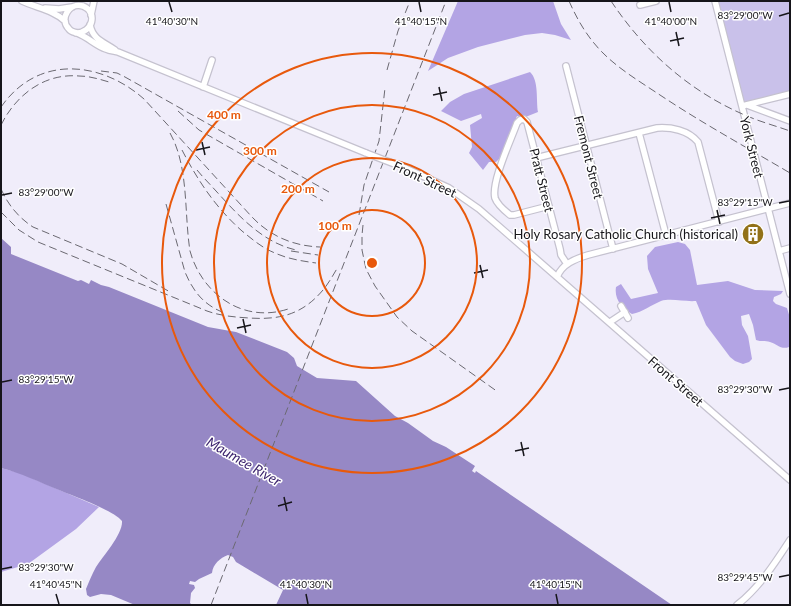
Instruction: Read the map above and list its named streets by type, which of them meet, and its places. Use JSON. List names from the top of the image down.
{
  "streets": {
    "street": [
      "York Street",
      "Fremont Street",
      "Front Street",
      "Pratt Street"
    ]
  },
  "water": ["Maumee River"],
  "places": {
    "building": ["Holy Rosary Catholic Church (historical)"]
  },
  "coordinates": [
    "83°29'00\"W",
    "41°40'30\"N",
    "41°40'15\"N",
    "41°40'00\"N",
    "83°29'15\"W",
    "83°29'30\"W",
    "83°29'45\"W",
    "41°40'45\"N"
  ],
  "rings": [
    "400 m",
    "300 m",
    "200 m",
    "100 m"
  ]
}
